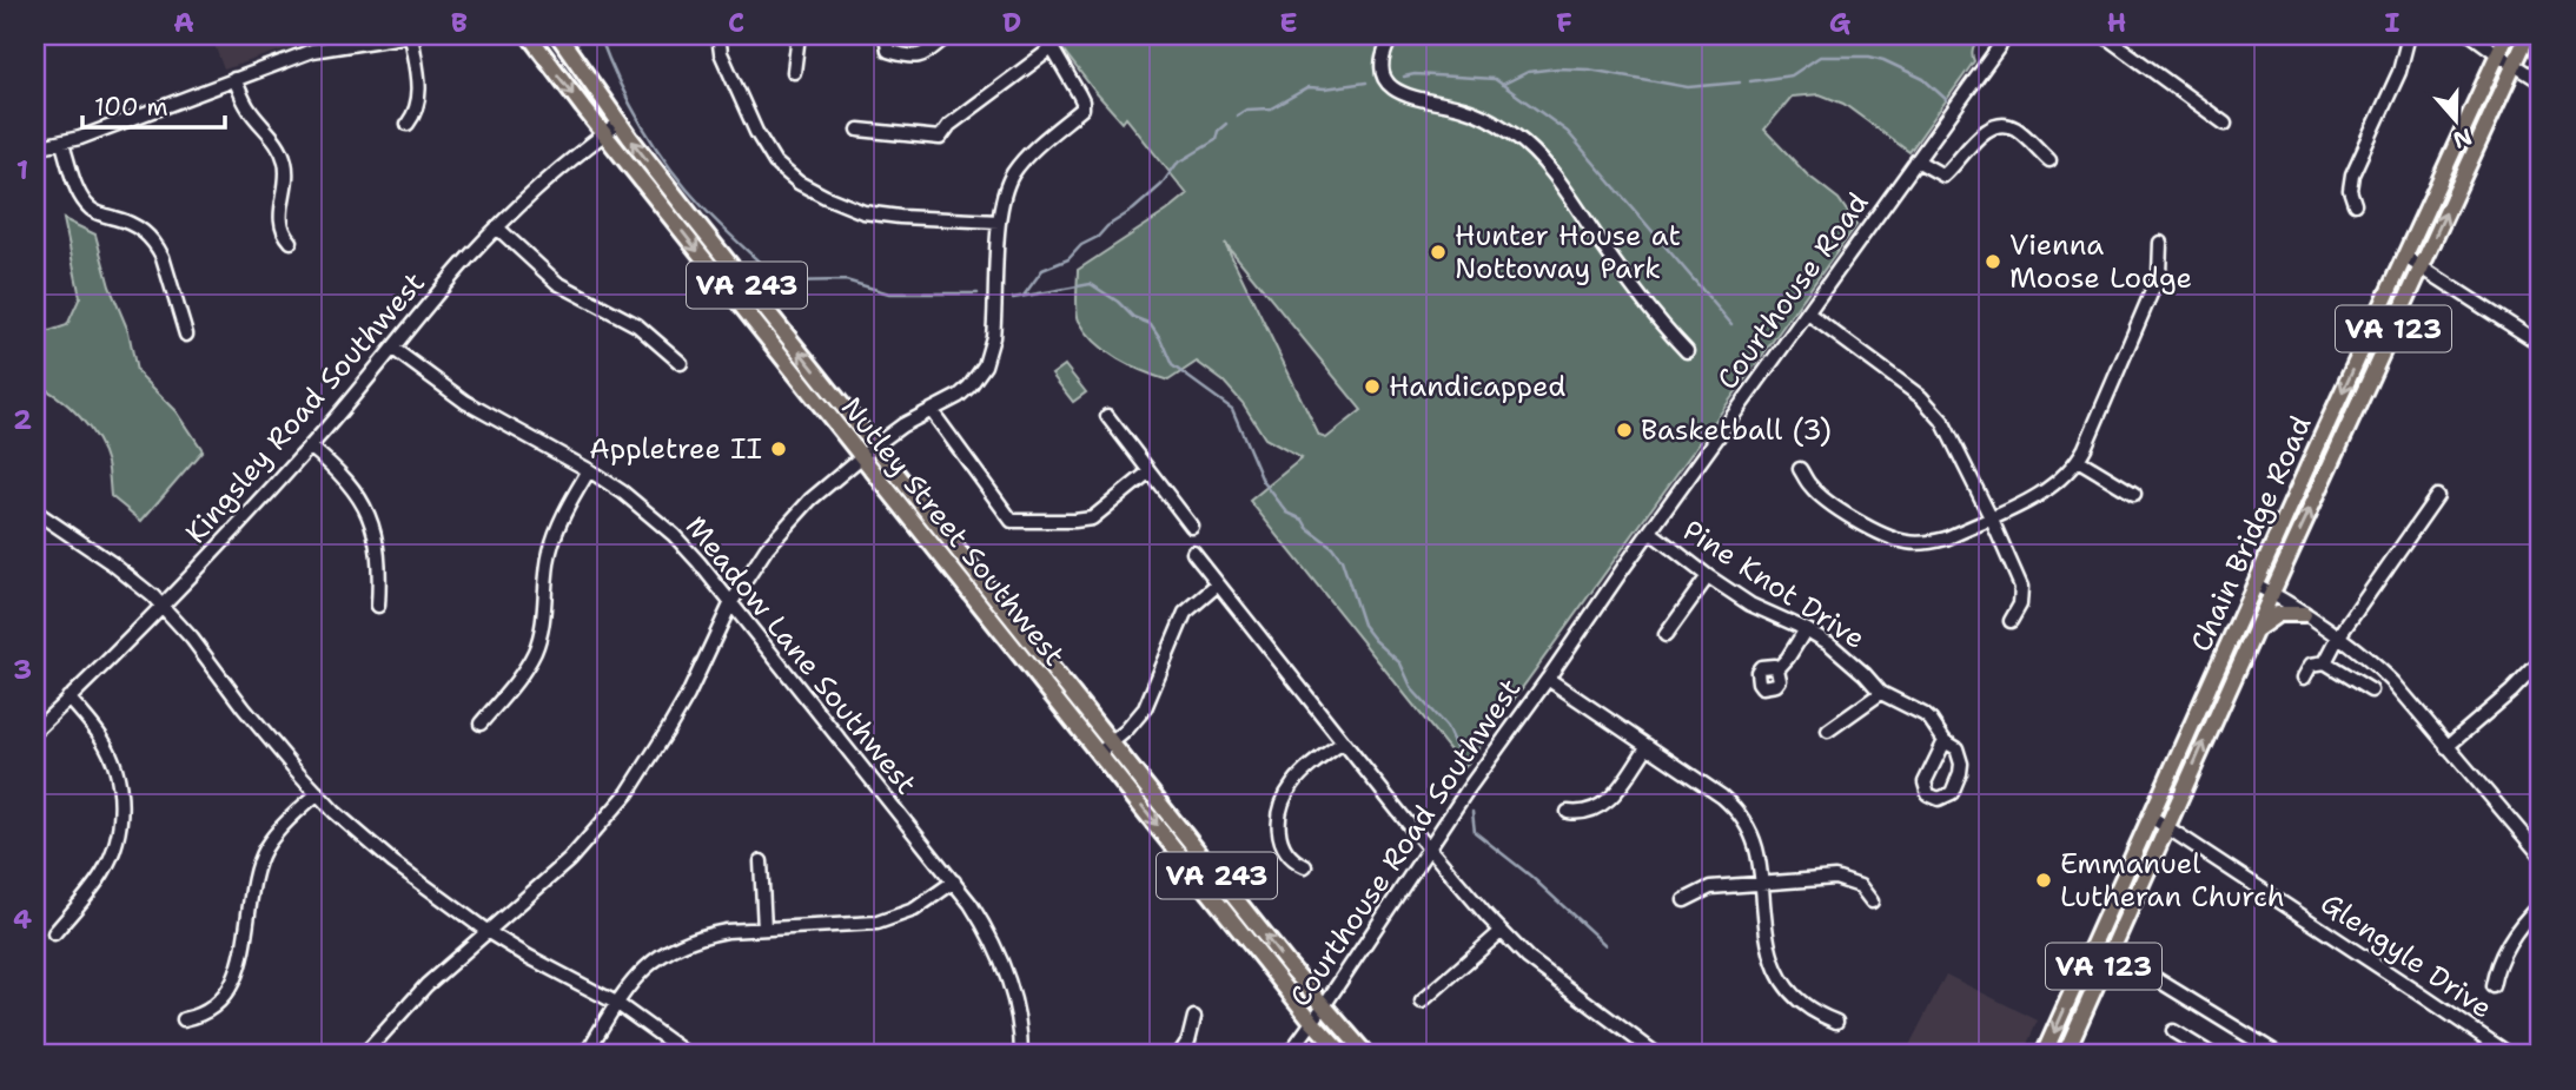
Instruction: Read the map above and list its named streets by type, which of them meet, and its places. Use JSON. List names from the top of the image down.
{
  "streets": {
    "main road": [
      "VA 243",
      "VA 123",
      "Nutley Street Southwest",
      "Chain Bridge Road"
    ],
    "street": [
      "Courthouse Road",
      "Kingsley Road Southwest",
      "Pine Knot Drive",
      "Meadow Lane Southwest",
      "Courthouse Road Southwest",
      "Glengyle Drive"
    ]
  },
  "crossings": [
    ["Courthouse Road", "Pine Knot Drive"],
    ["Courthouse Road", "Courthouse Road Southwest"],
    ["Kingsley Road Southwest", "Nutley Street Southwest"],
    ["Kingsley Road Southwest", "Meadow Lane Southwest"],
    ["Nutley Street Southwest", "Courthouse Road Southwest"],
    ["Chain Bridge Road", "Glengyle Drive"]
  ],
  "places": [
    "Hunter House at Nottoway Park",
    "Vienna Moose Lodge",
    "Handicapped",
    "Basketball (3)",
    "Appletree II",
    "Emmanuel Lutheran Church"
  ],
  "scale_bar": "100 m",
  "north": "bottom",
  "grid": {
    "columns": [
      "A",
      "B",
      "C",
      "D",
      "E",
      "F",
      "G",
      "H",
      "I"
    ],
    "rows": [
      "1",
      "2",
      "3",
      "4"
    ]
  }
}
